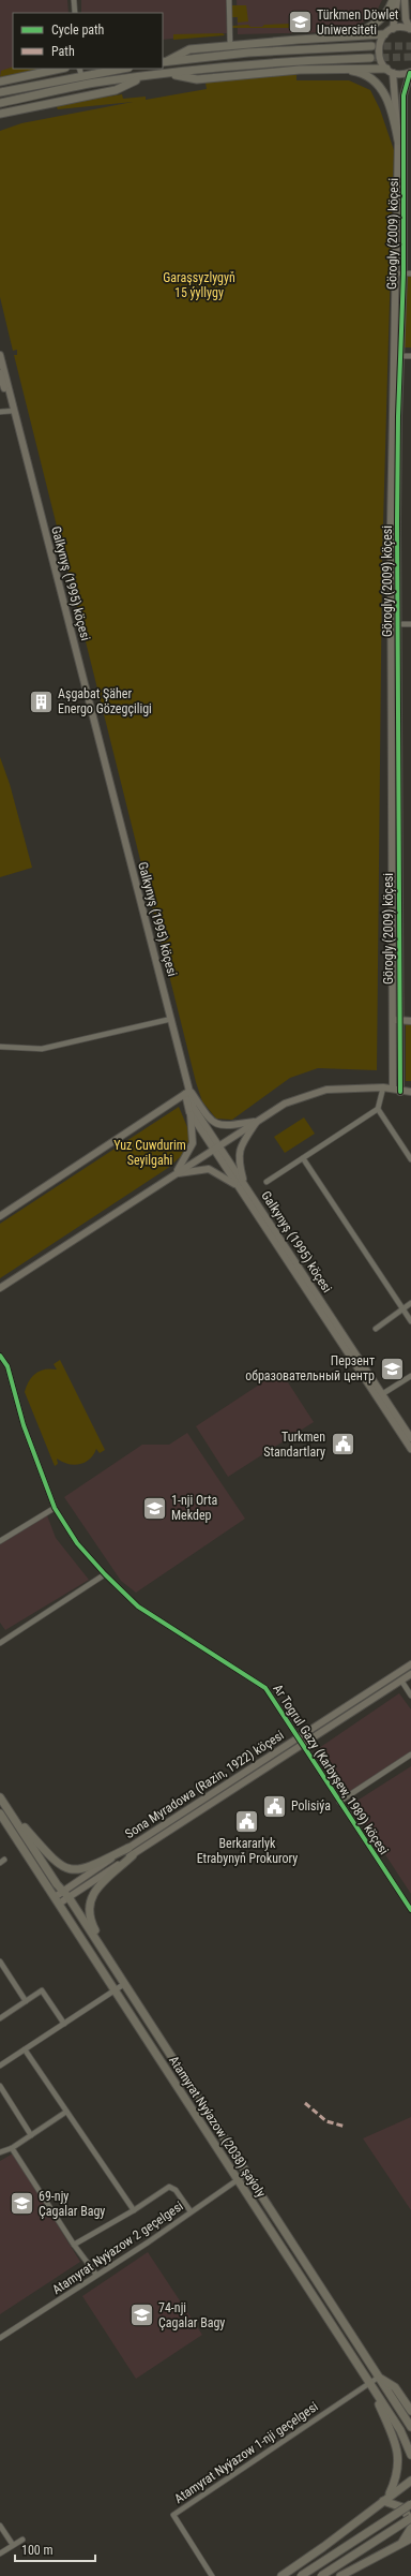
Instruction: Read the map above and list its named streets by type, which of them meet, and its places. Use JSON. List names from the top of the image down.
{
  "streets": {
    "main road": [
      "Görogly (2009) köçesi",
      "Galkynyş (1995) köçesi",
      "Sona Myradowa (Razin, 1922) köçesi",
      "Atamyrat Nyýazow (2038) şaýoly"
    ],
    "street": ["Ar Togrul Gazy (Karbyşew, 1989) köçesi", "Atamyrat Nyýazow 2 geçelgesi", "Atamyrat Nyýazow 1-nji geçelgesi"]
  },
  "crossings": [
    ["Ar Togrul Gazy (Karbyşew, 1989) köçesi", "Sona Myradowa (Razin, 1922) köçesi"],
    ["Sona Myradowa (Razin, 1922) köçesi", "Atamyrat Nyýazow (2038) şaýoly"],
    ["Atamyrat Nyýazow (2038) şaýoly", "Atamyrat Nyýazow 2 geçelgesi"],
    ["Atamyrat Nyýazow (2038) şaýoly", "Atamyrat Nyýazow 1-nji geçelgesi"]
  ],
  "parks": ["Garaşsyzlygyň 15 ýyllygy", "Yuz Cuwdurim Seyilgahi"],
  "places": {
    "school or university": [
      "Türkmen Döwlet Uniwersiteti",
      "Перзент образовательный центр",
      "1-nji Orta Mekdep",
      "69-njy Çagalar Bagy",
      "74-nji Çagalar Bagy"
    ],
    "building": ["Aşgabat Şäher Energo Gözegçiligi"],
    "public building": ["Turkmen Standartlary", "Polisiýa", "Berkararlyk Etrabynyň Prokurory"]
  },
  "legend": ["Cycle path", "Path"],
  "scale_bar": "100 m"
}
